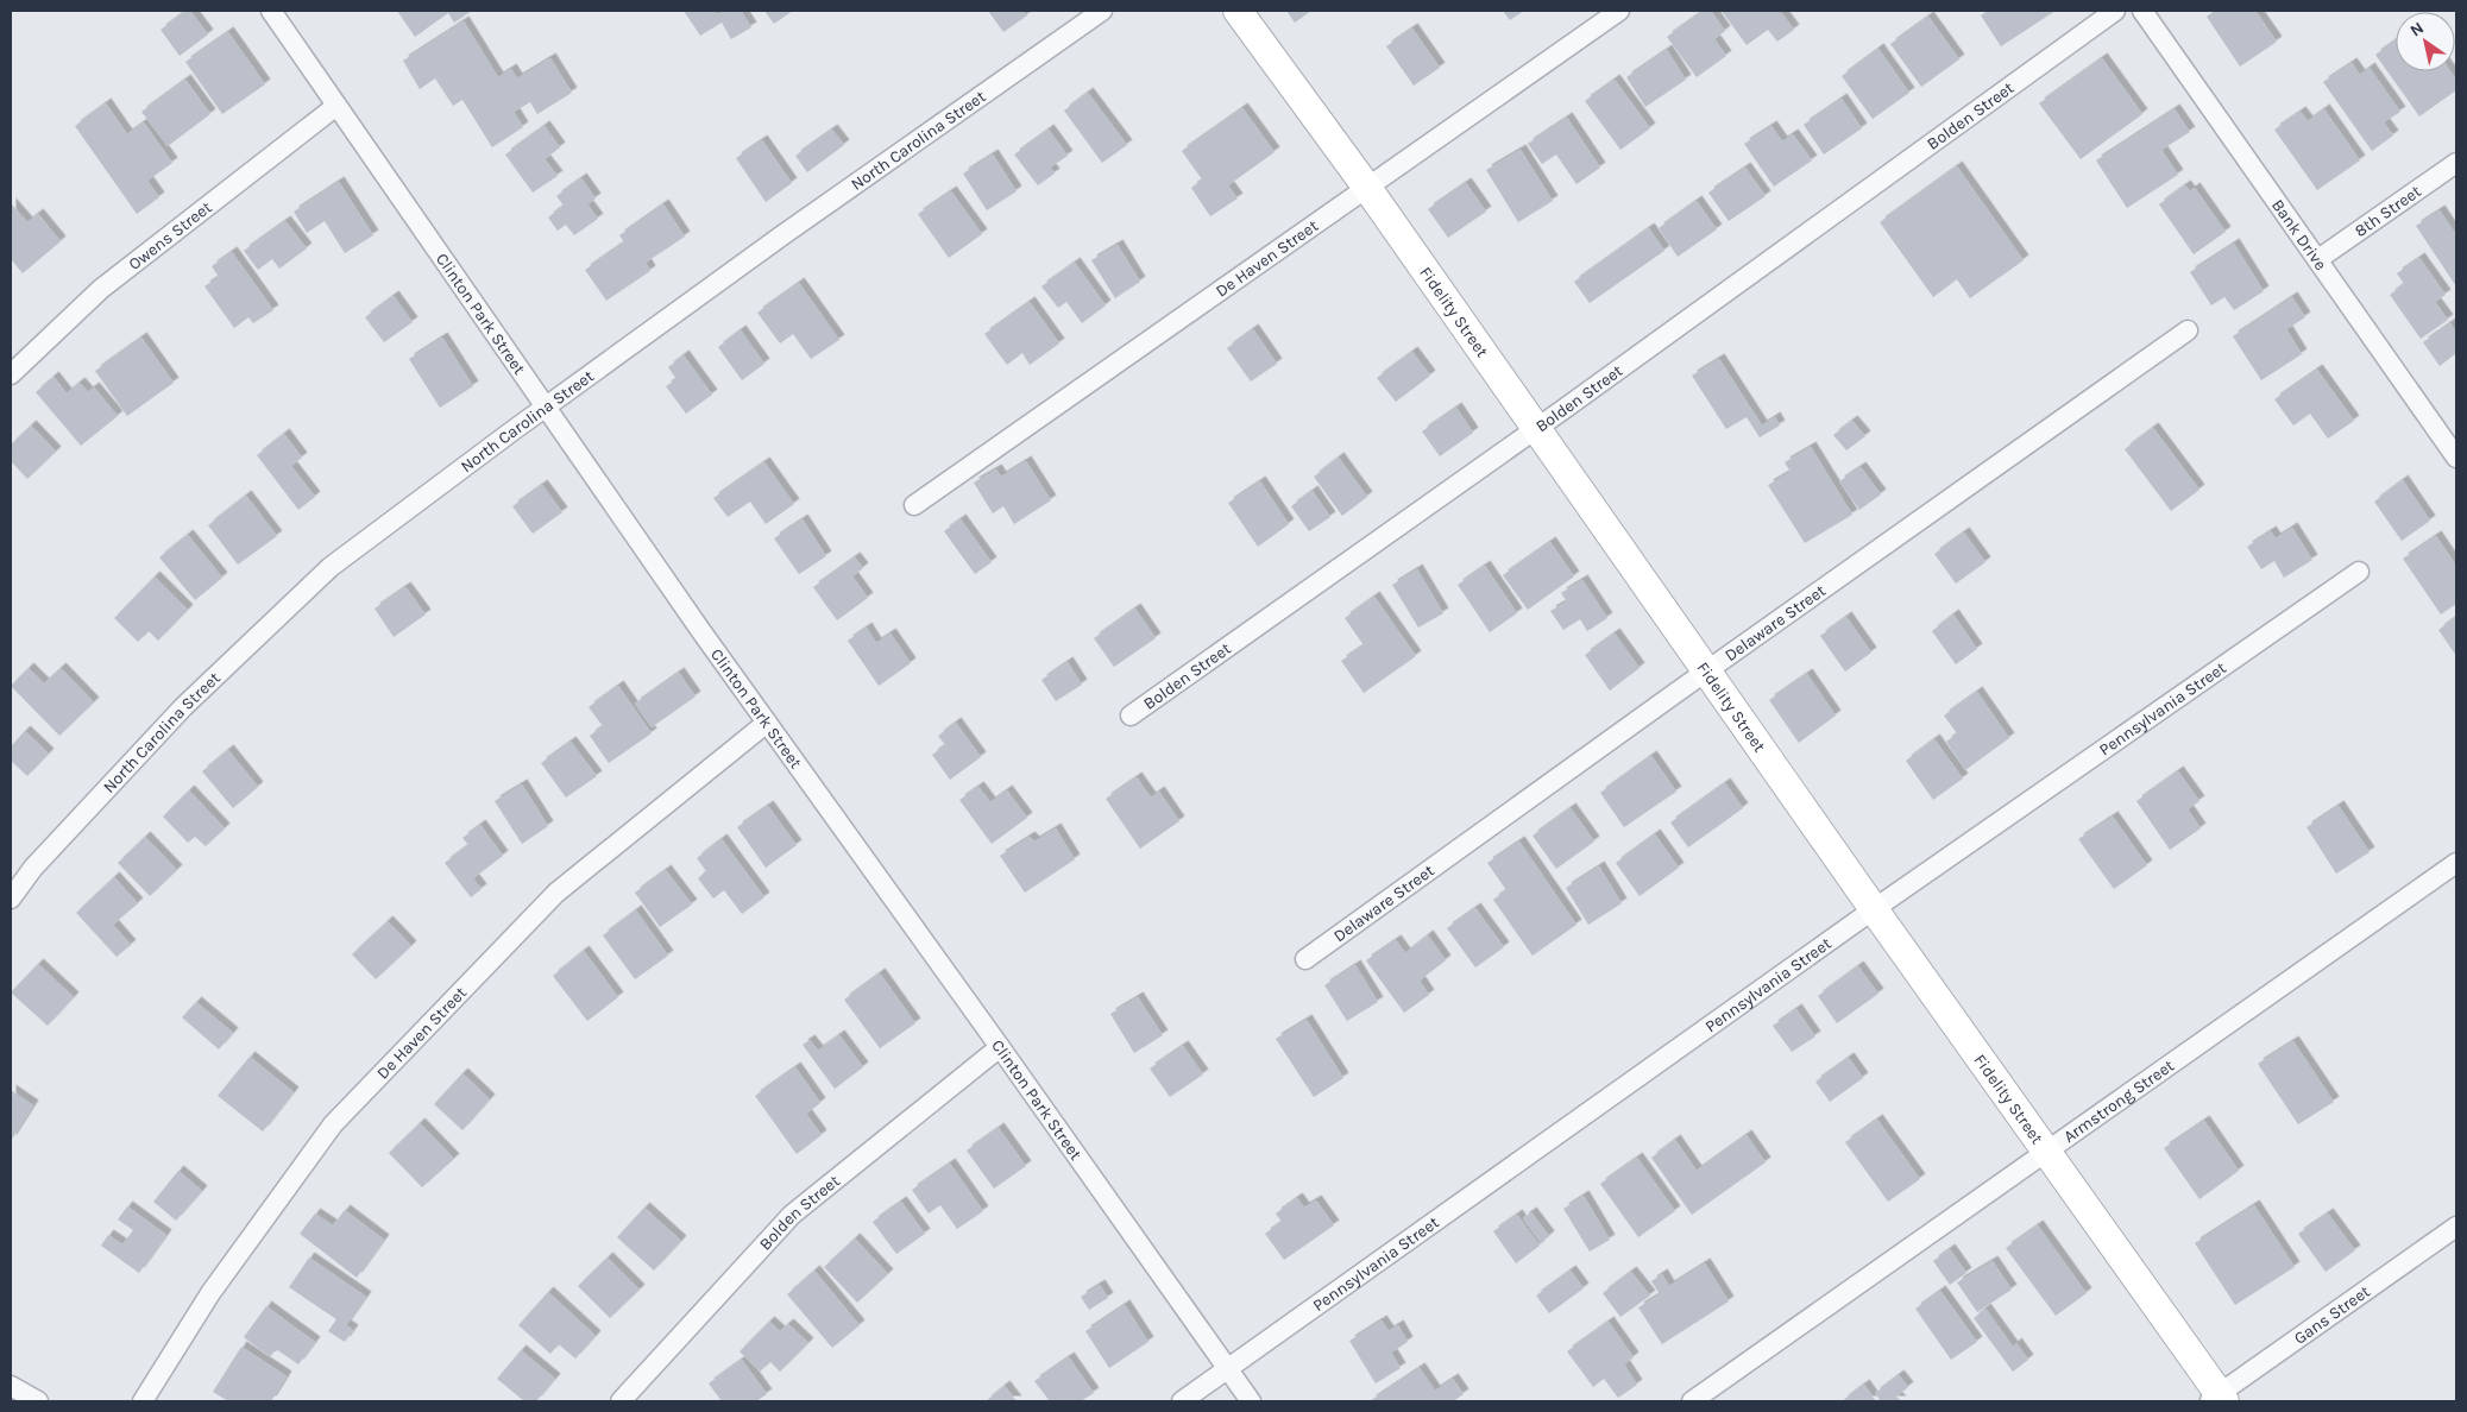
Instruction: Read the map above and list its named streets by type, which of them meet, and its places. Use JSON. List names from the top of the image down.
{
  "streets": {
    "main road": ["Fidelity Street"],
    "street": [
      "Bolden Street",
      "North Carolina Street",
      "8th Street",
      "Bank Drive",
      "Owens Street",
      "De Haven Street",
      "Clinton Park Street",
      "Delaware Street",
      "Pennsylvania Street",
      "Armstrong Street",
      "Gans Street"
    ]
  },
  "crossings": [
    ["Bolden Street", "Fidelity Street"],
    ["Bolden Street", "Clinton Park Street"],
    ["North Carolina Street", "Clinton Park Street"],
    ["8th Street", "Bank Drive"],
    ["Owens Street", "Clinton Park Street"],
    ["De Haven Street", "Fidelity Street"],
    ["De Haven Street", "Clinton Park Street"],
    ["Fidelity Street", "Delaware Street"],
    ["Fidelity Street", "Pennsylvania Street"],
    ["Fidelity Street", "Armstrong Street"],
    ["Fidelity Street", "Gans Street"],
    ["Clinton Park Street", "Pennsylvania Street"]
  ],
  "north": "top left"
}
